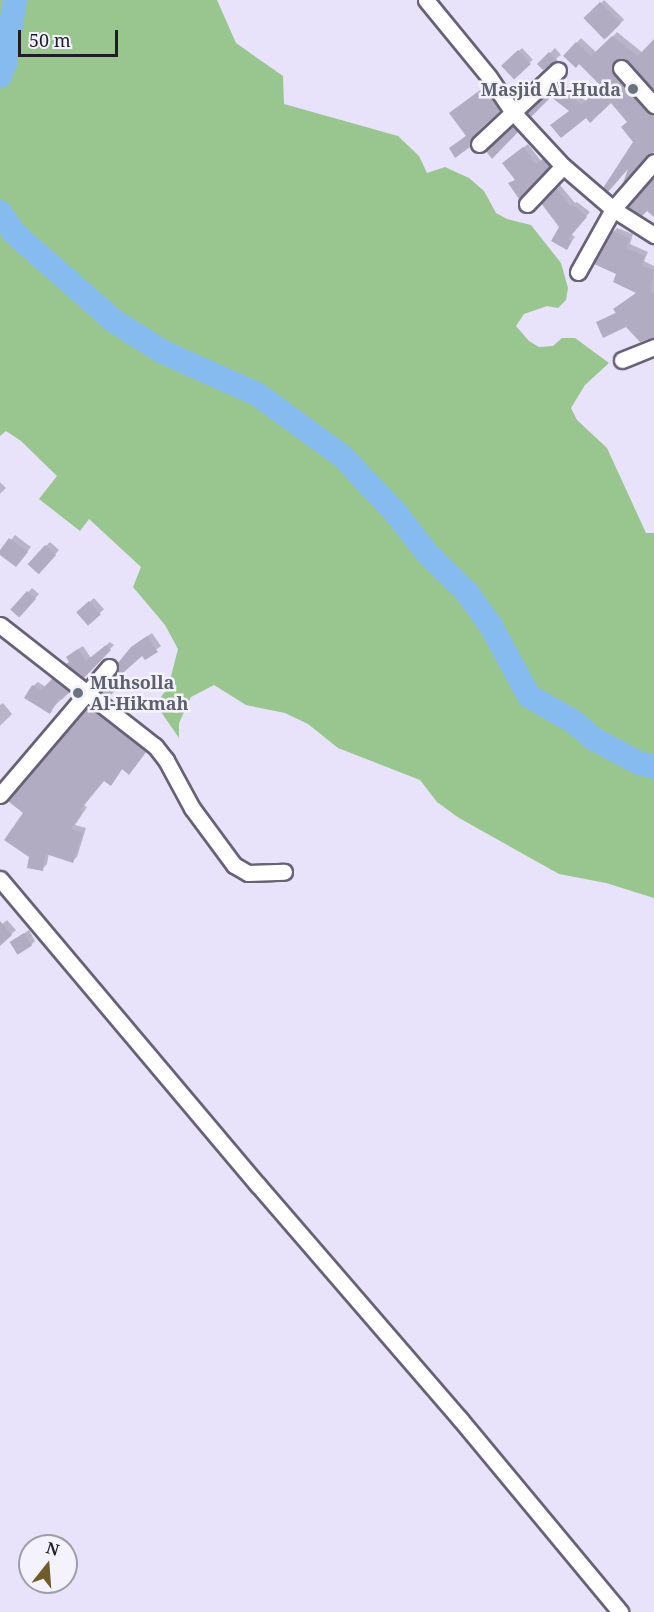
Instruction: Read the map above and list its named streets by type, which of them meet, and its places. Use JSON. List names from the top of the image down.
{
  "places": ["Masjid Al-Huda", "Muhsolla Al-Hikmah"],
  "scale_bar": "50 m",
  "north": "top"
}
